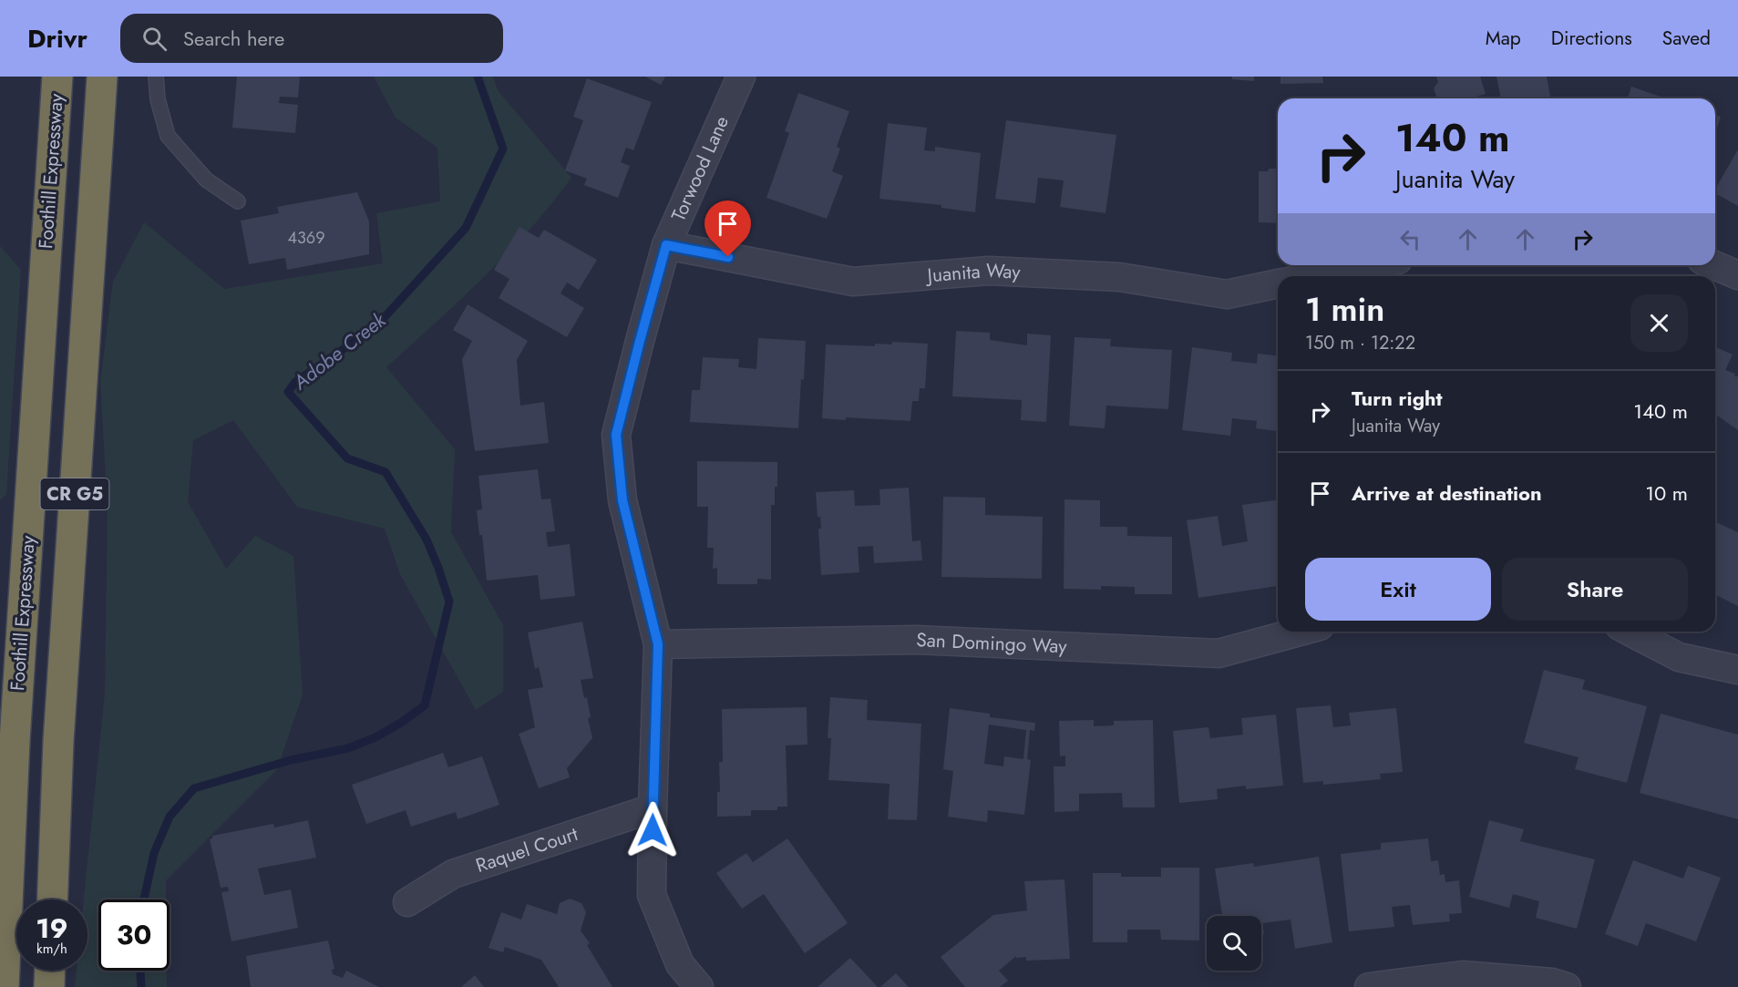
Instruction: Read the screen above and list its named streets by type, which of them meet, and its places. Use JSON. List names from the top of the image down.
{
  "streets": {
    "highway": ["Foothill Expressway", "CR G5"],
    "street": [
      "Torwood Lane",
      "Juanita Way",
      "San Domingo Way",
      "Raquel Court"
    ]
  },
  "crossings": [
    ["Torwood Lane", "Juanita Way"],
    ["Torwood Lane", "San Domingo Way"],
    ["Torwood Lane", "Raquel Court"]
  ],
  "water": ["Adobe Creek"],
  "house_numbers": ["4369"],
  "page": {
    "header": "Drivr",
    "search": "Search here",
    "nav": ["Map", "Directions", "Saved"],
    "turn": ["140 m", "Juanita Way"],
    "heading": ["1 min", "150 m · 12:22"],
    "list": [
      {
        "name": "Turn right",
        "note": "Juanita Way",
        "value": "140 m"
      },
      {
        "name": "Arrive at destination",
        "value": "10 m"
      }
    ],
    "buttons": ["Exit", "Share"],
    "speed": "19 km/h",
    "limit": "30"
  }
}
